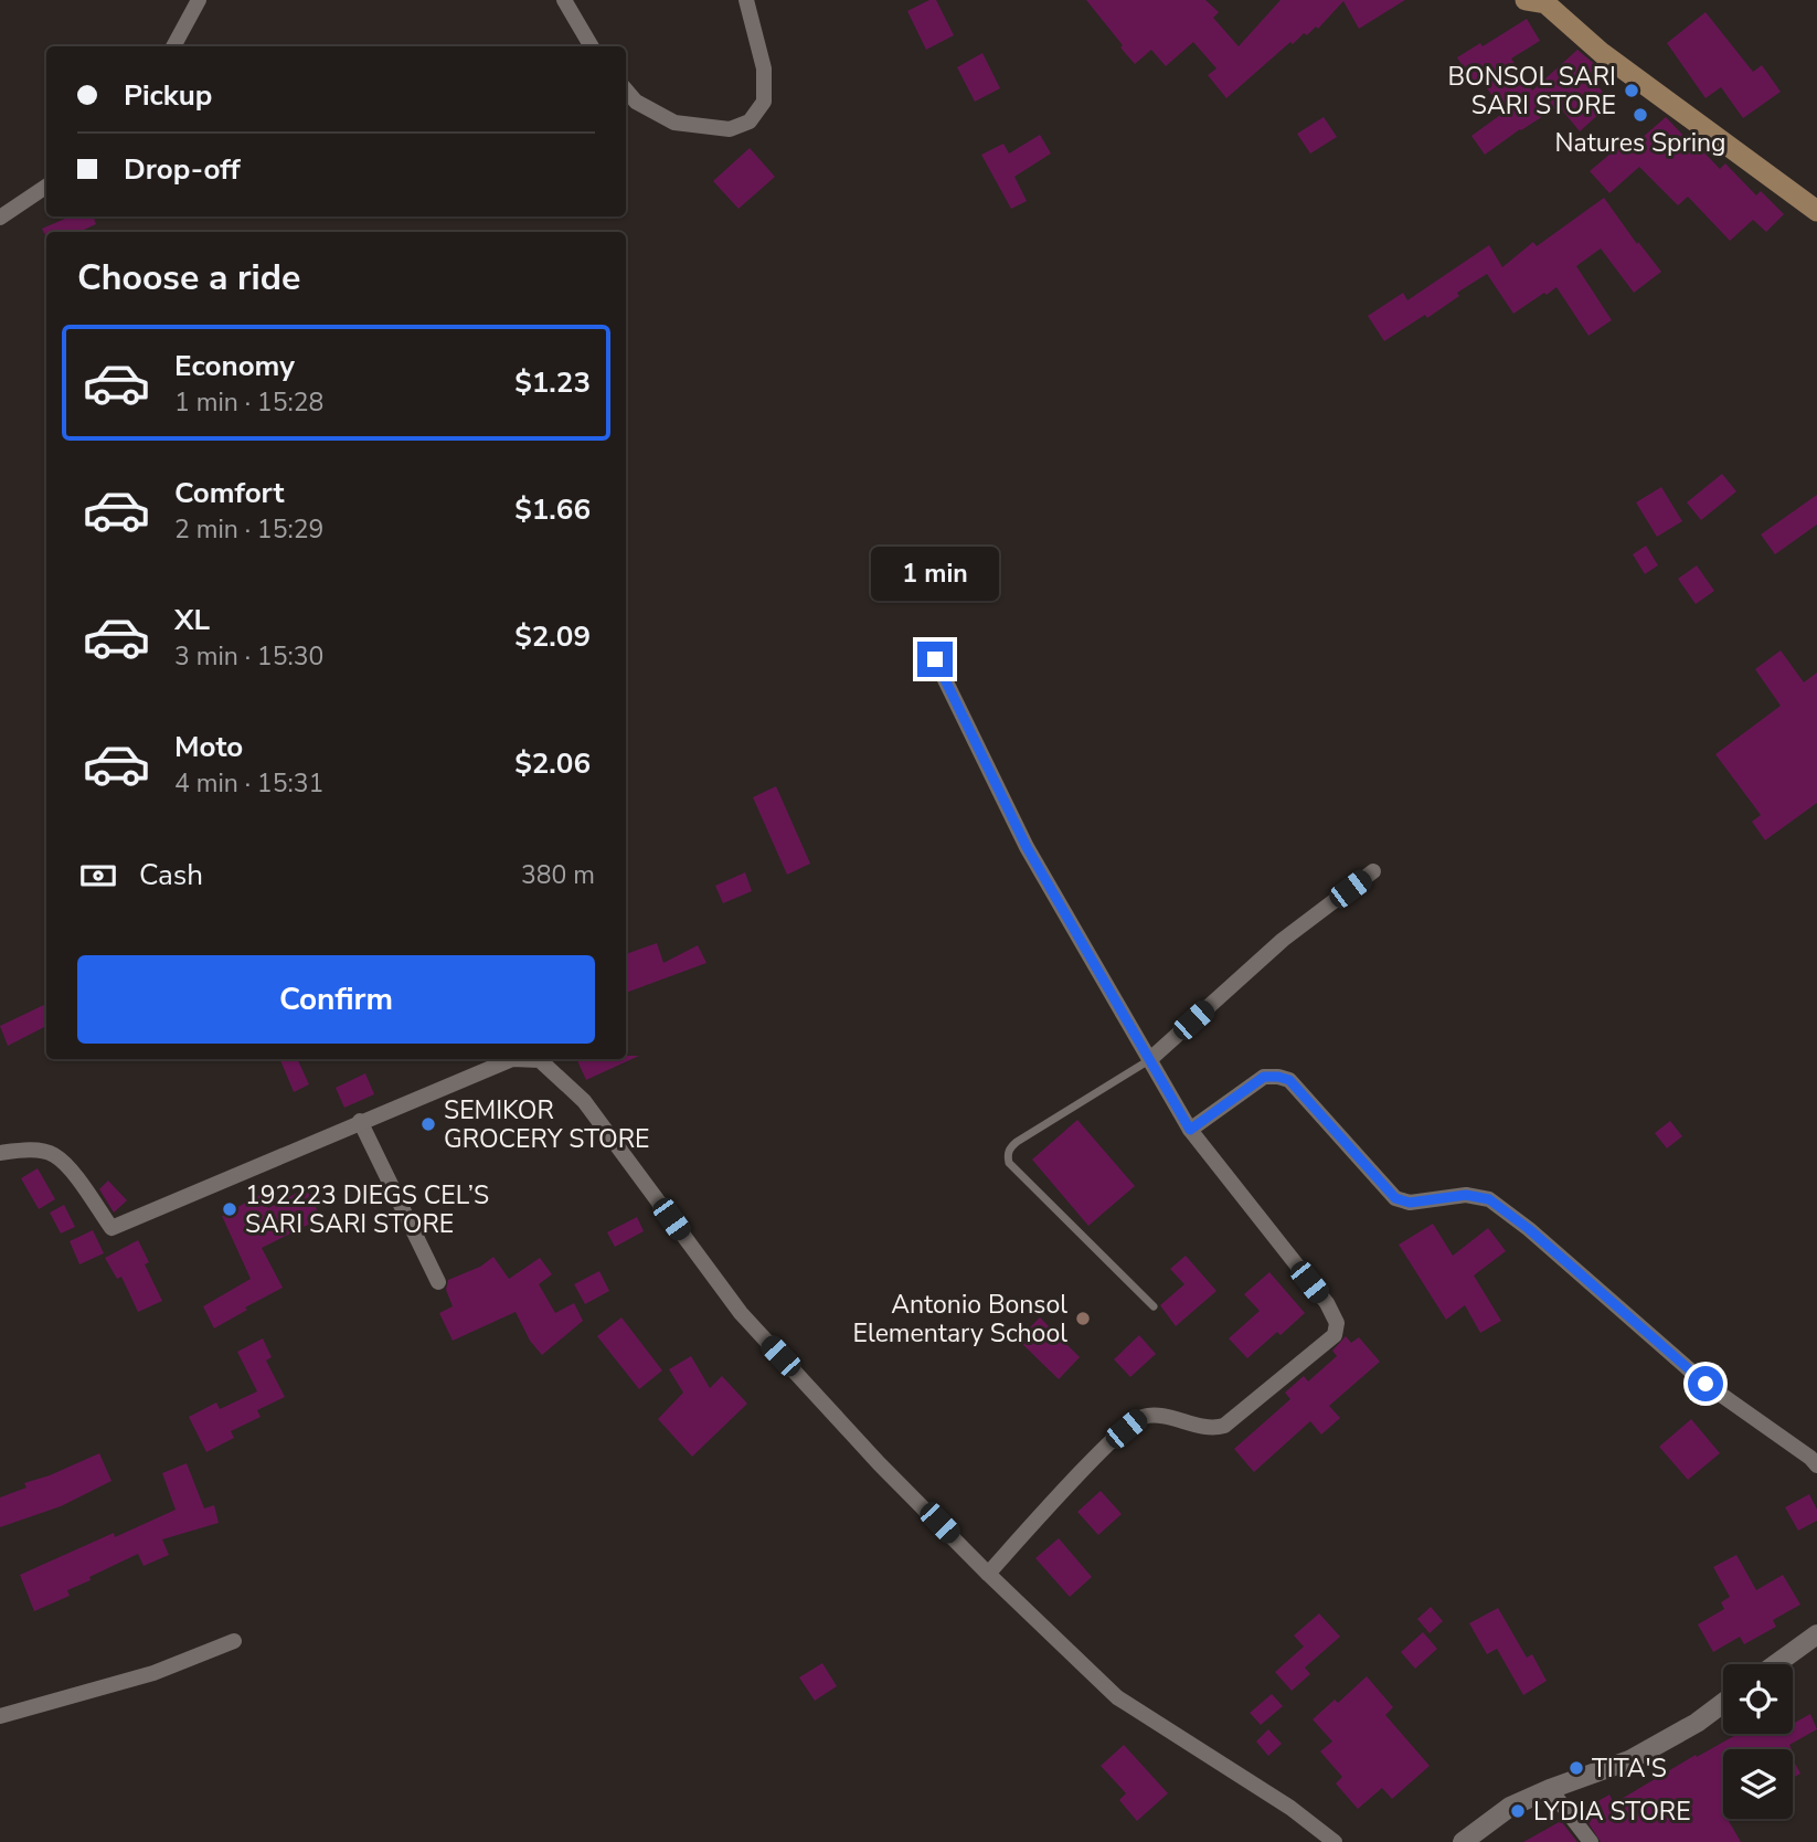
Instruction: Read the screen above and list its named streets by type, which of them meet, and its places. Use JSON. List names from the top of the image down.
{
  "places": [
    "BONSOL SARI SARI STORE",
    "Natures Spring",
    "SEMIKOR GROCERY STORE",
    "192223 DIEGS CEL’S SARI SARI STORE",
    "Antonio Bonsol Elementary School",
    "TITA'S",
    "LYDIA STORE"
  ],
  "page": {
    "banner": ["Pickup", "Drop-off"],
    "heading": "Choose a ride",
    "list": [
      {
        "name": "Economy",
        "note": "1 min · 15:28",
        "value": "$1.23"
      },
      {
        "name": "Comfort",
        "note": "2 min · 15:29",
        "value": "$1.66"
      },
      {
        "name": "XL",
        "note": "3 min · 15:30",
        "value": "$2.09"
      },
      {
        "name": "Moto",
        "note": "4 min · 15:31",
        "value": "$2.06"
      }
    ],
    "bubble": "1 min",
    "pay": ["Cash", "380 m"],
    "buttons": "Confirm"
  }
}
